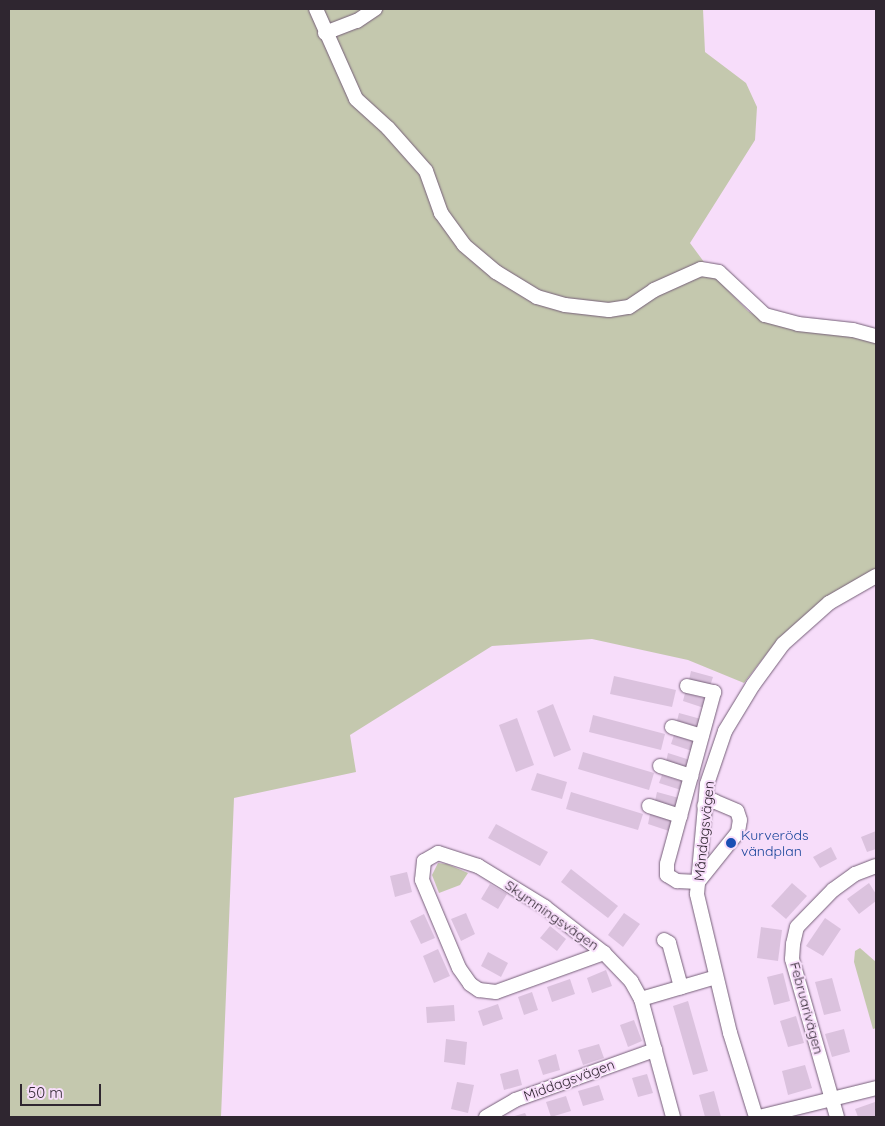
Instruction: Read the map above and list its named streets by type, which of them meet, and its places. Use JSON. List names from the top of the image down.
{
  "streets": {
    "street": [
      "Måndagsvägen",
      "Skymningsvägen",
      "Februarivägen",
      "Middagsvägen"
    ]
  },
  "places": ["Kurveröds vändplan"],
  "scale_bar": "50 m"
}
